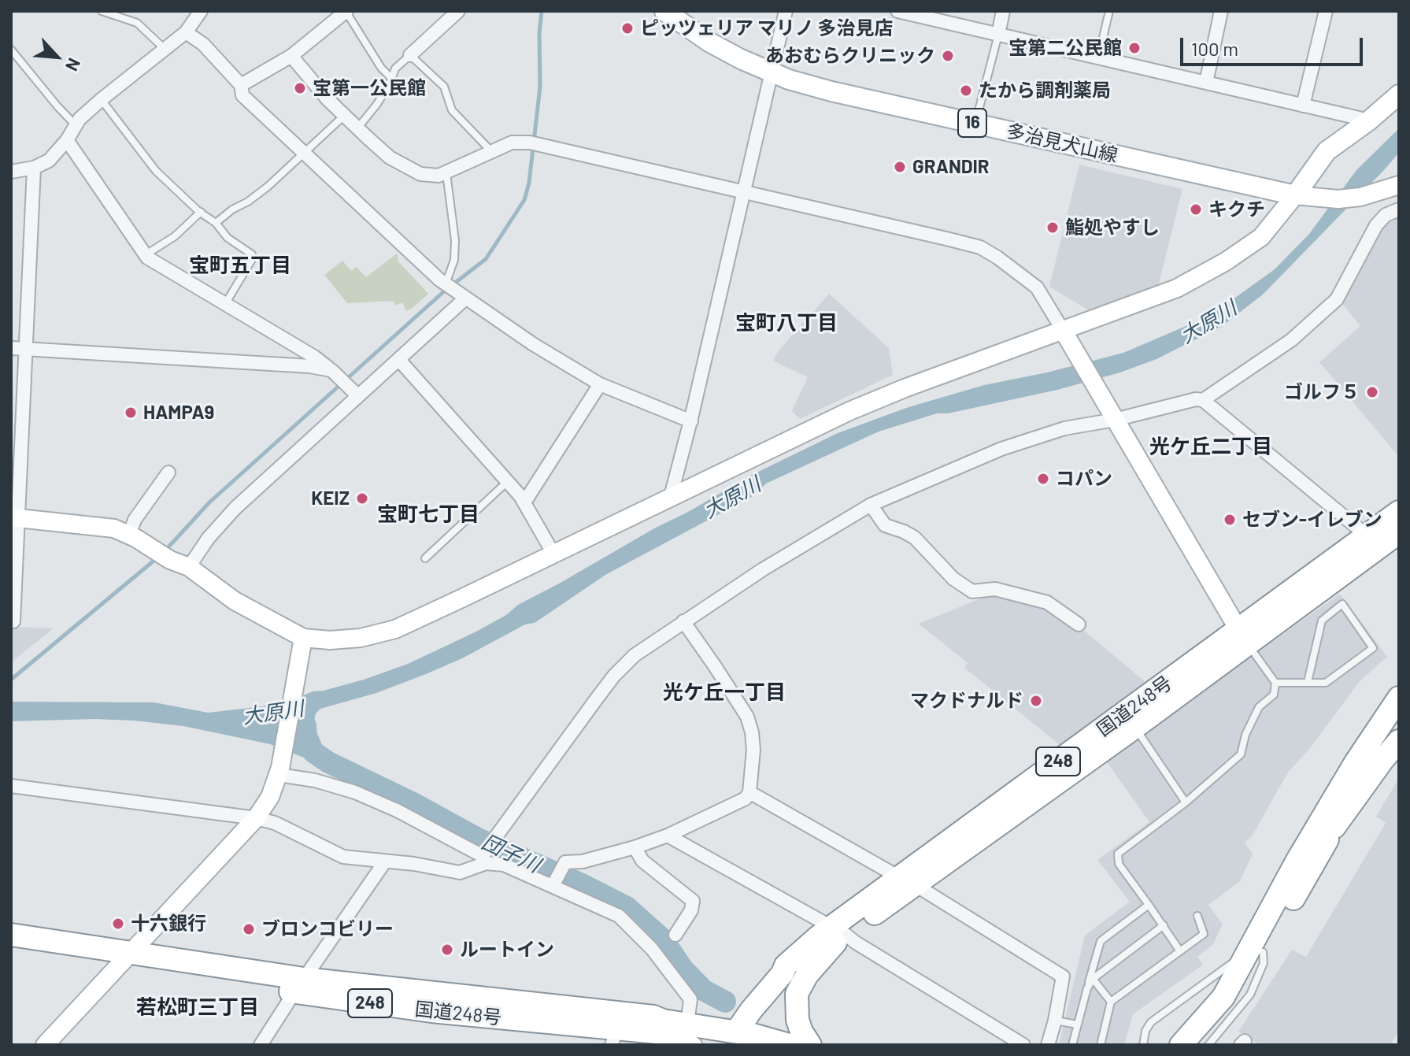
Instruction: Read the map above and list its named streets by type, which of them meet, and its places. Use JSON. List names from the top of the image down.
{
  "streets": {
    "highway": ["国道248号", "248"],
    "main road": ["16", "多治見犬山線"]
  },
  "crossings": [
    ["国道248号", "248"]
  ],
  "districts": [
    "宝町五丁目",
    "宝町八丁目",
    "光ケ丘二丁目",
    "宝町七丁目",
    "光ケ丘一丁目",
    "若松町三丁目"
  ],
  "water": ["大原川", "団子川"],
  "places": [
    "ピッツェリア マリノ 多治見店",
    "宝第二公民館",
    "あおむらクリニック",
    "宝第一公民館",
    "たから調剤薬局",
    "GRANDIR",
    "キクチ",
    "鮨処やすし",
    "ゴルフ５",
    "HAMPA9",
    "コパン",
    "KEIZ",
    "セブン-イレブン",
    "マクドナルド",
    "十六銀行",
    "ブロンコビリー",
    "ルートイン"
  ],
  "scale_bar": "100 m",
  "north": "bottom right"
}
